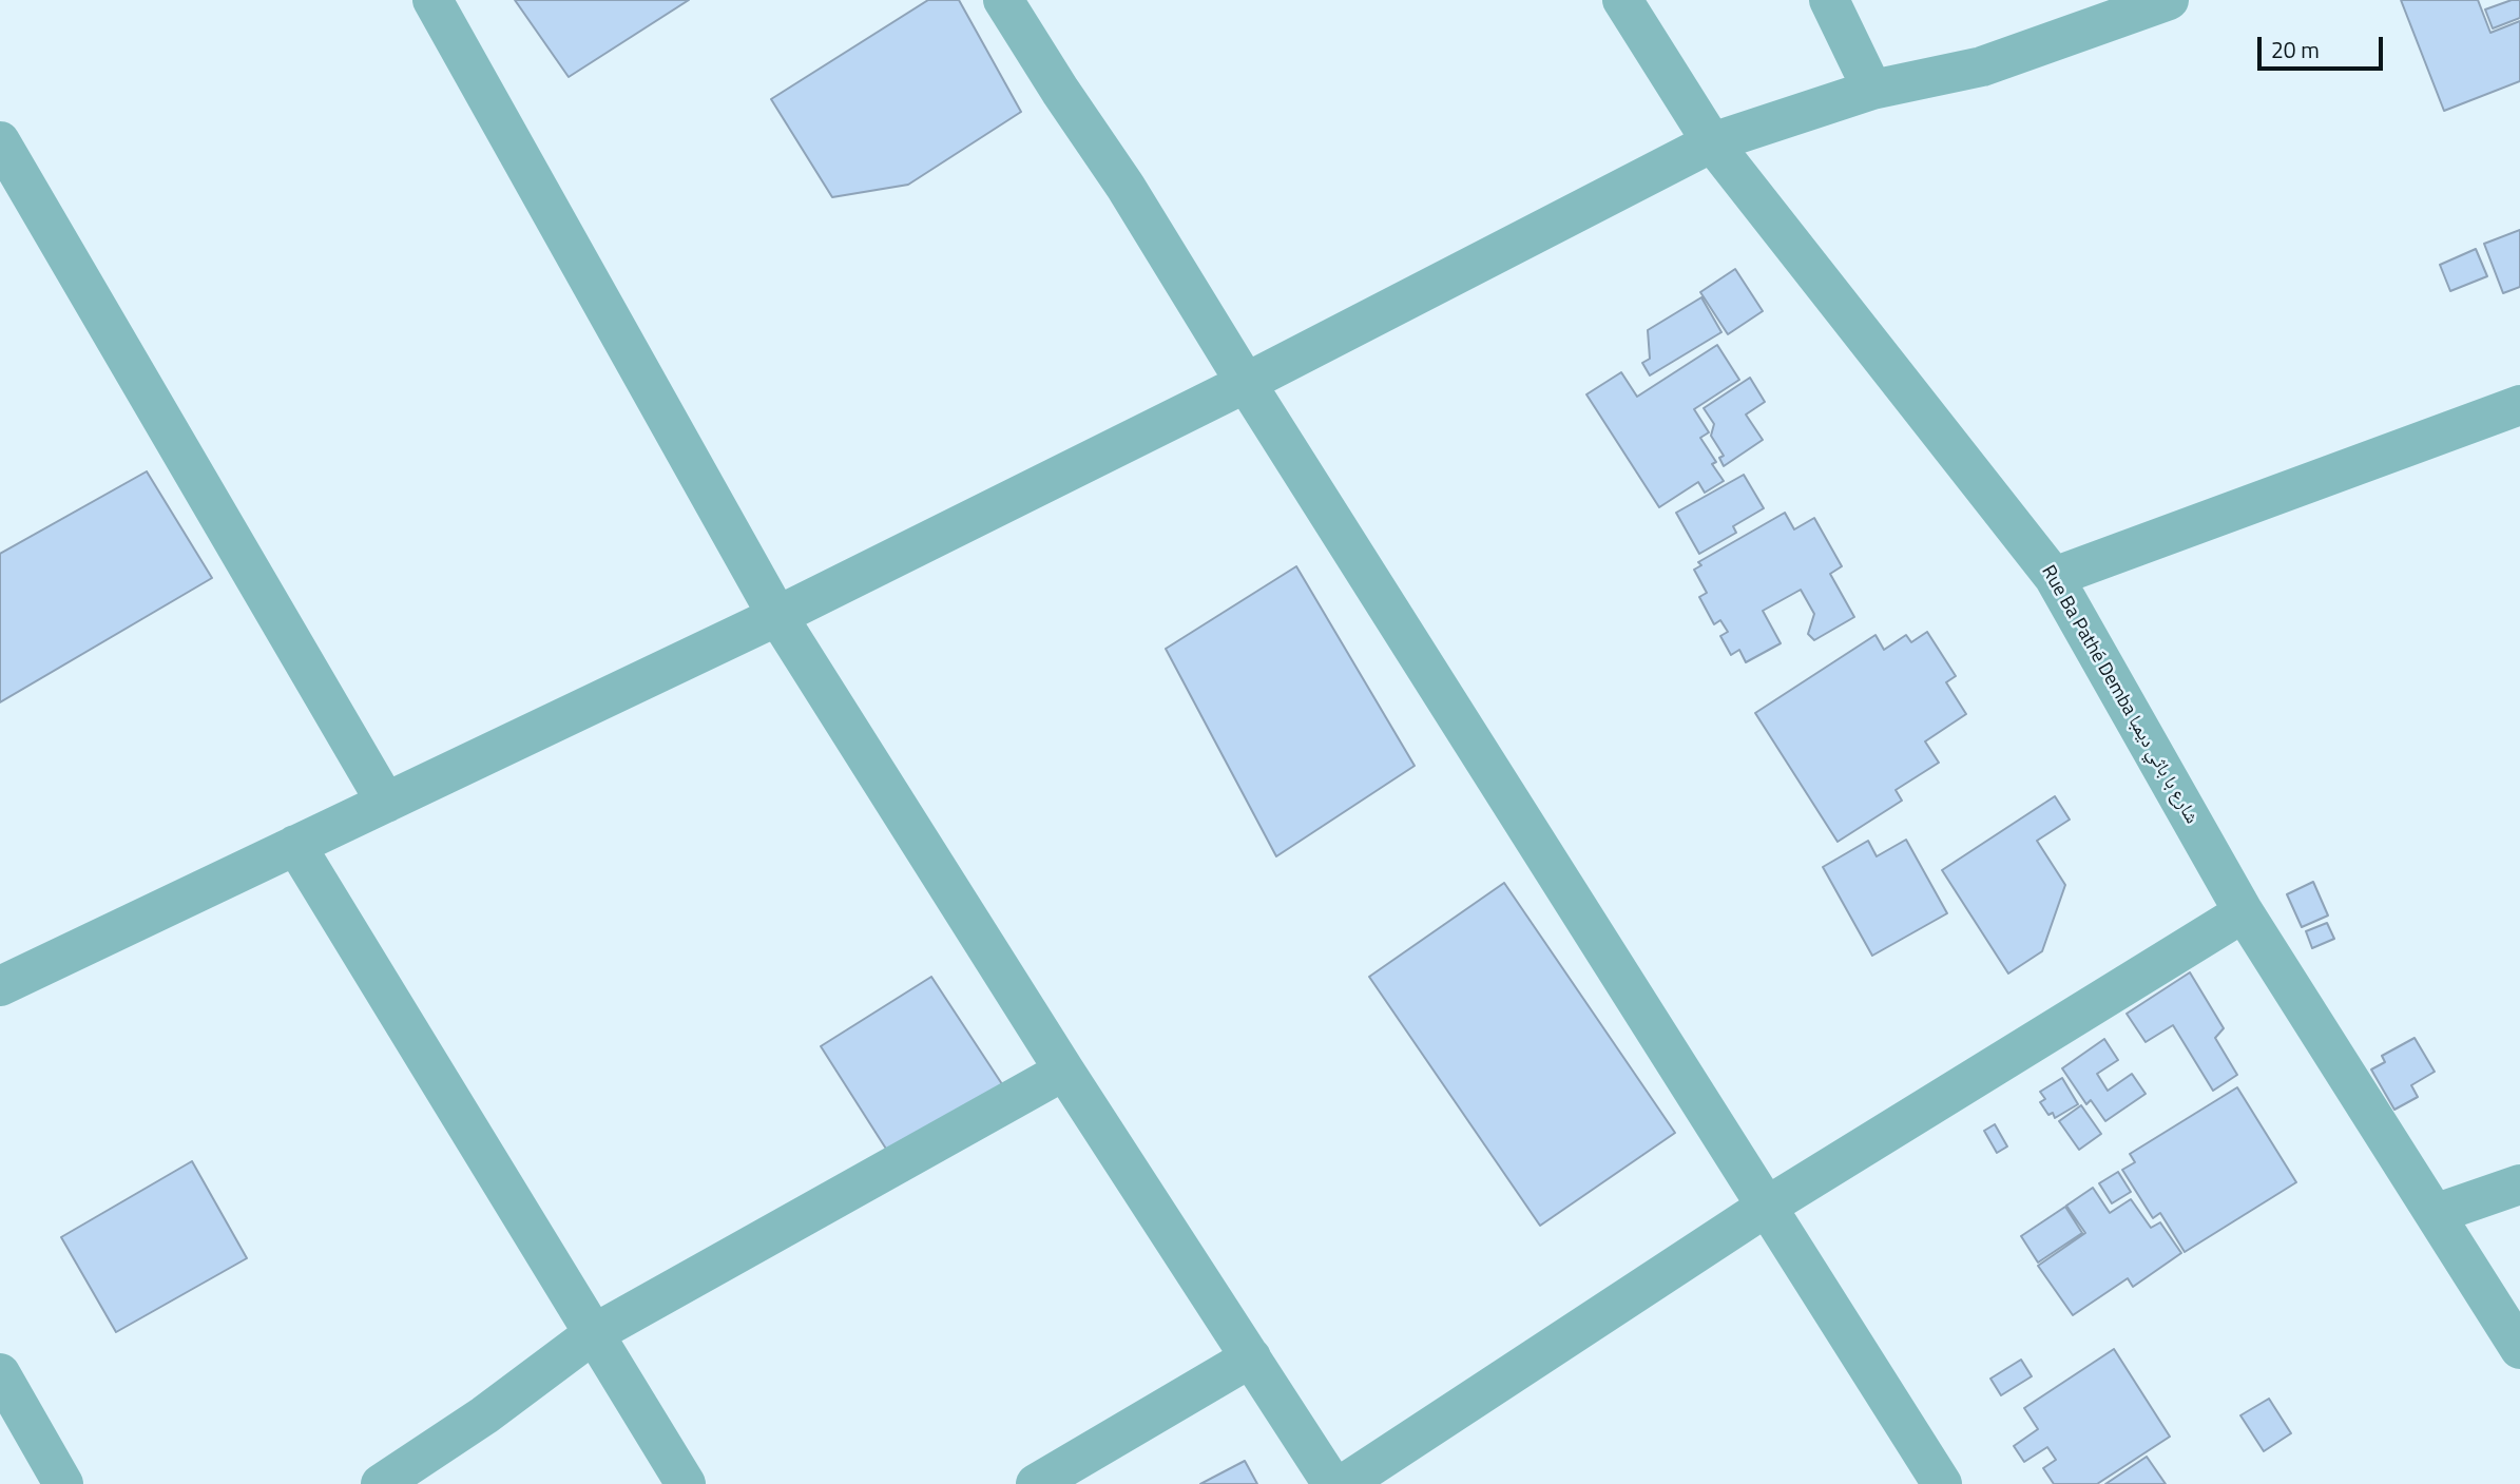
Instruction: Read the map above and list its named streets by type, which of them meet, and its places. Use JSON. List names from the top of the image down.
{
  "streets": {
    "street": ["Rue Ba Pathé Demba شارع با باثي ديمبا"]
  },
  "scale_bar": "20 m"
}
